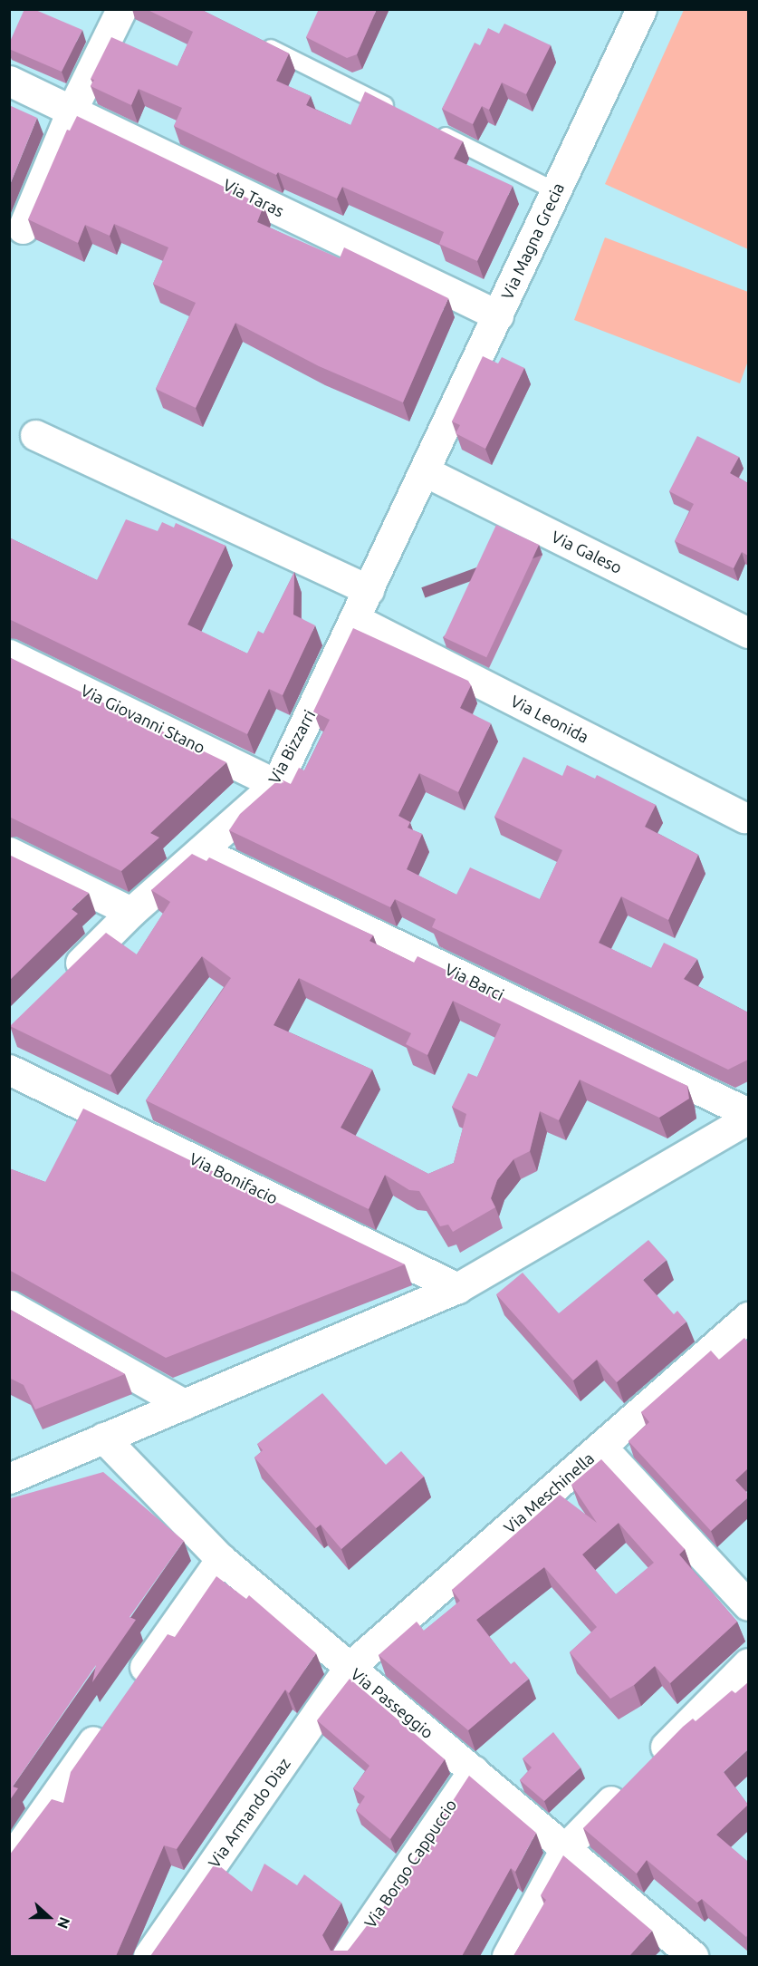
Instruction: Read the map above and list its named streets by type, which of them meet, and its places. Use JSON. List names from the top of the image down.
{
  "streets": {
    "street": [
      "Via Taras",
      "Via Magna Grecia",
      "Via Galeso",
      "Via Giovanni Stano",
      "Via Leonida",
      "Via Bizzarri",
      "Via Barci",
      "Via Bonifacio",
      "Via Meschinella",
      "Via Passeggio",
      "Via Armando Diaz",
      "Via Borgo Cappuccio"
    ]
  },
  "crossings": [
    ["Via Taras", "Via Magna Grecia"],
    ["Via Magna Grecia", "Via Galeso"],
    ["Via Magna Grecia", "Via Bizzarri"],
    ["Via Galeso", "Via Bizzarri"],
    ["Via Giovanni Stano", "Via Bizzarri"],
    ["Via Leonida", "Via Bizzarri"],
    ["Via Bizzarri", "Via Barci"],
    ["Via Meschinella", "Via Passeggio"],
    ["Via Meschinella", "Via Armando Diaz"],
    ["Via Passeggio", "Via Armando Diaz"],
    ["Via Passeggio", "Via Borgo Cappuccio"]
  ],
  "north": "right"
}
